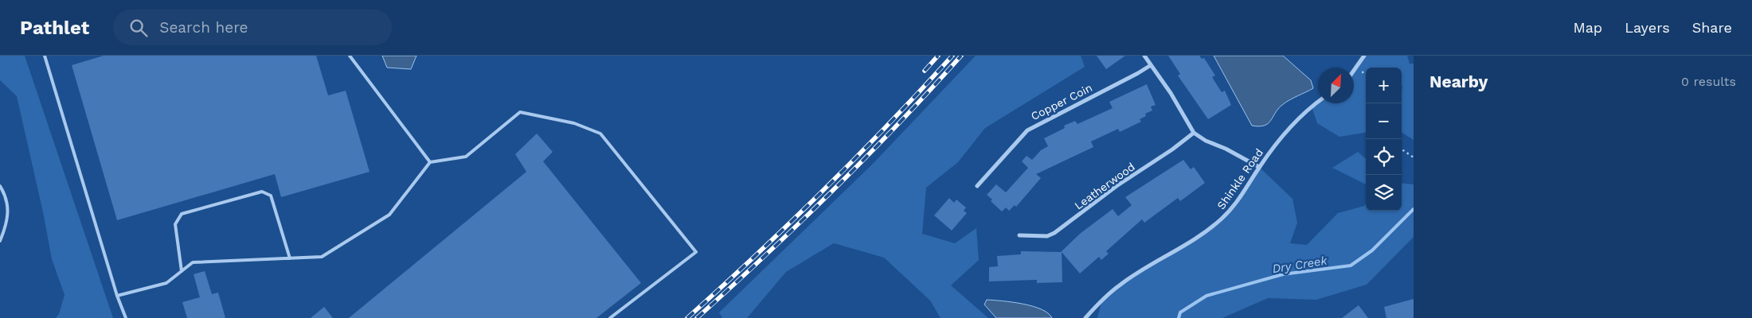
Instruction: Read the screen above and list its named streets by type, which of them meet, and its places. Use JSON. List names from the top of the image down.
{
  "streets": {
    "street": ["Copper Coin", "Shinkle Road", "Leatherwood"]
  },
  "water": ["Dry Creek"],
  "north": "top right",
  "page": {
    "header": "Pathlet",
    "search": "Search here",
    "nav": ["Map", "Layers", "Share"],
    "heading": ["Nearby", "0 results"],
    "map_buttons": ["+", "−"]
  }
}
